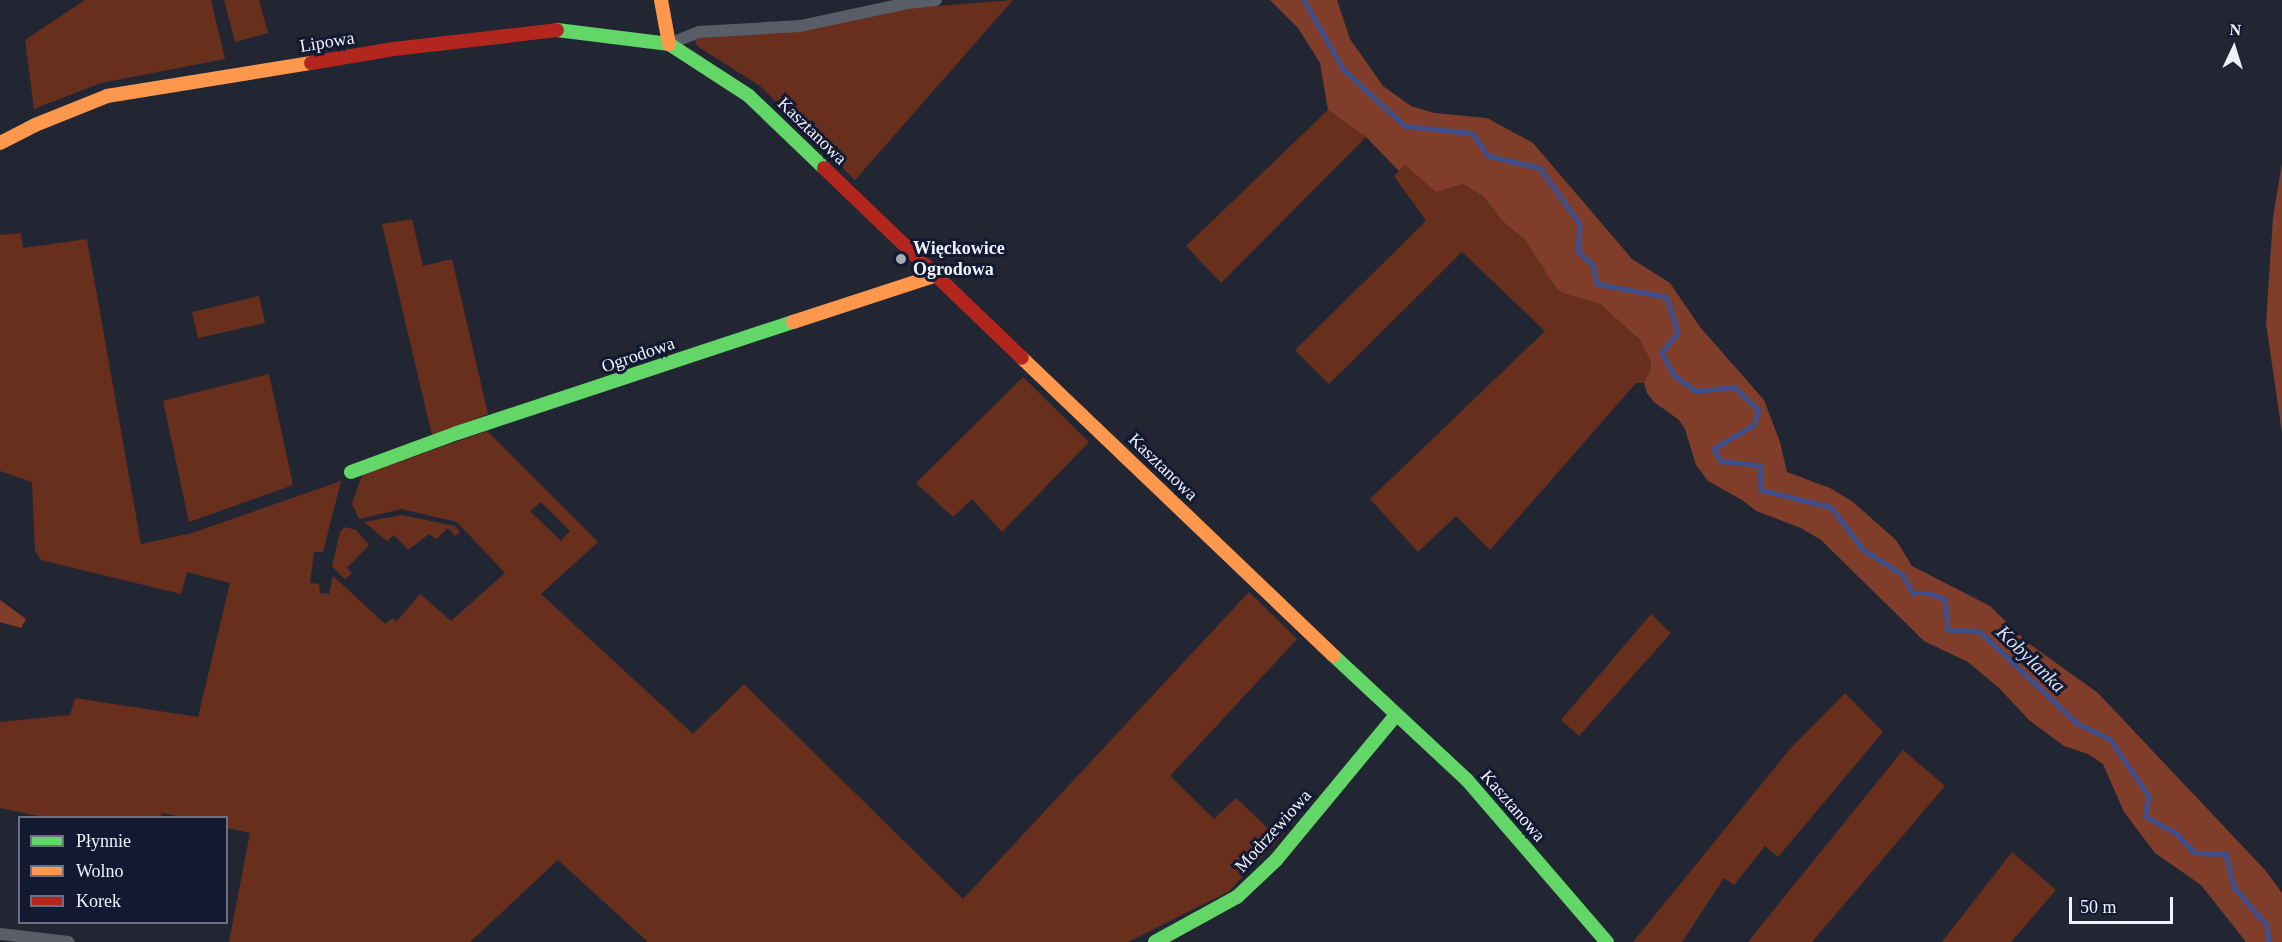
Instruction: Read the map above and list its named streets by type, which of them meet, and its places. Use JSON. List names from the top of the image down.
{
  "streets": {
    "street": [
      "Lipowa",
      "Kasztanowa",
      "Ogrodowa",
      "Modrzewiowa"
    ]
  },
  "crossings": [
    ["Lipowa", "Kasztanowa"],
    ["Kasztanowa", "Ogrodowa"],
    ["Kasztanowa", "Modrzewiowa"]
  ],
  "water": ["Kobylanka"],
  "places": ["Więckowice Ogrodowa"],
  "legend": ["Płynnie", "Wolno", "Korek"],
  "scale_bar": "50 m",
  "north": "top"
}
